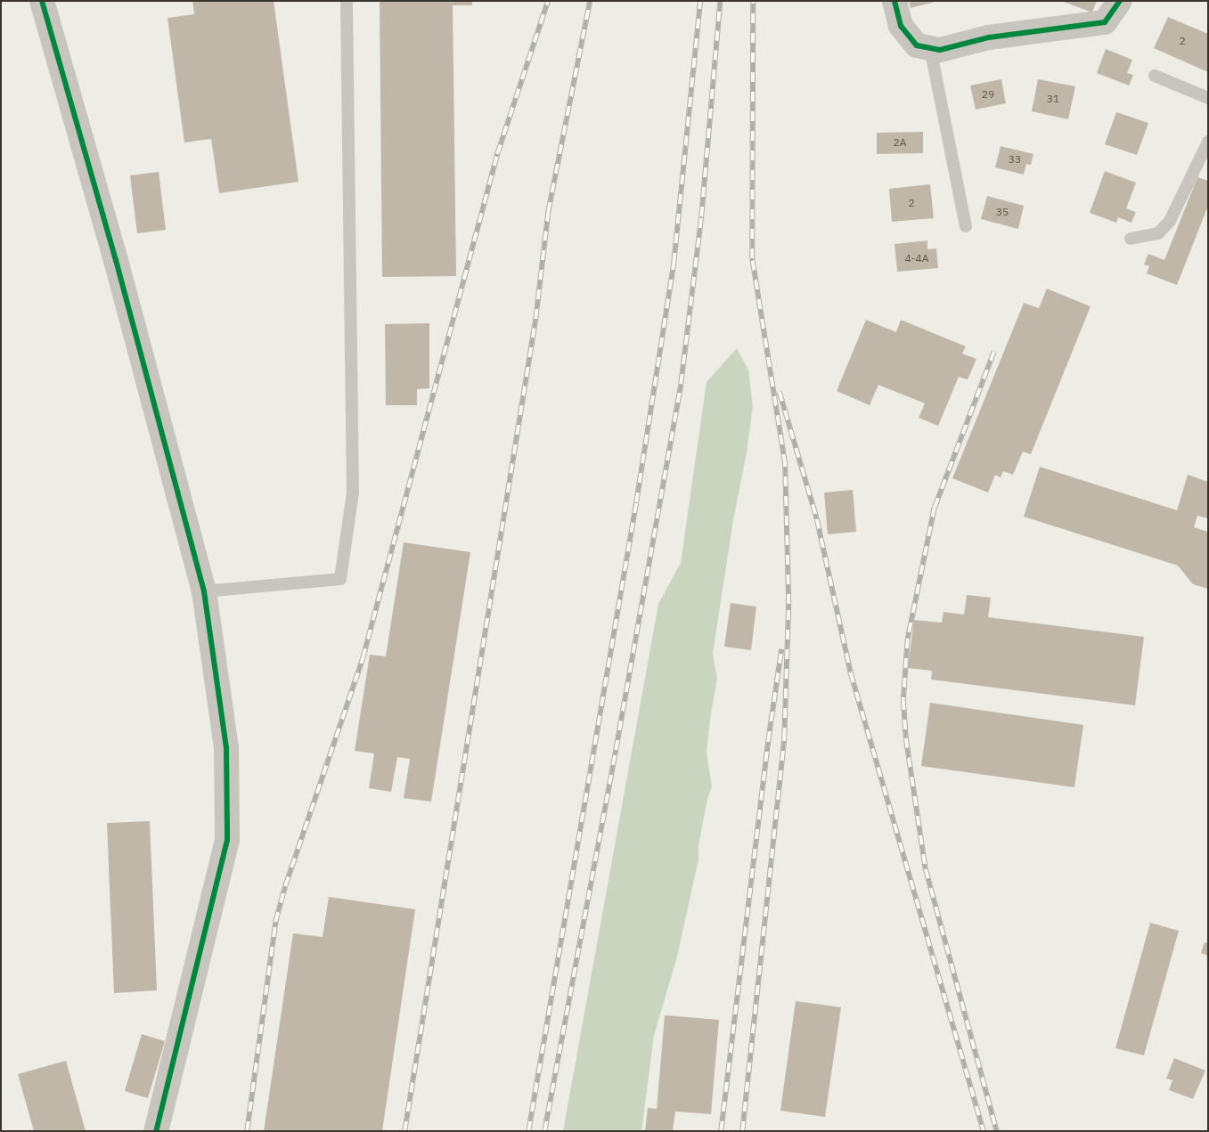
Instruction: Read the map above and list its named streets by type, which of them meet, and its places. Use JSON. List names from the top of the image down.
{
  "house_numbers": [
    "2",
    "29",
    "31",
    "2А",
    "33",
    "2",
    "35",
    "4-4А"
  ]
}
